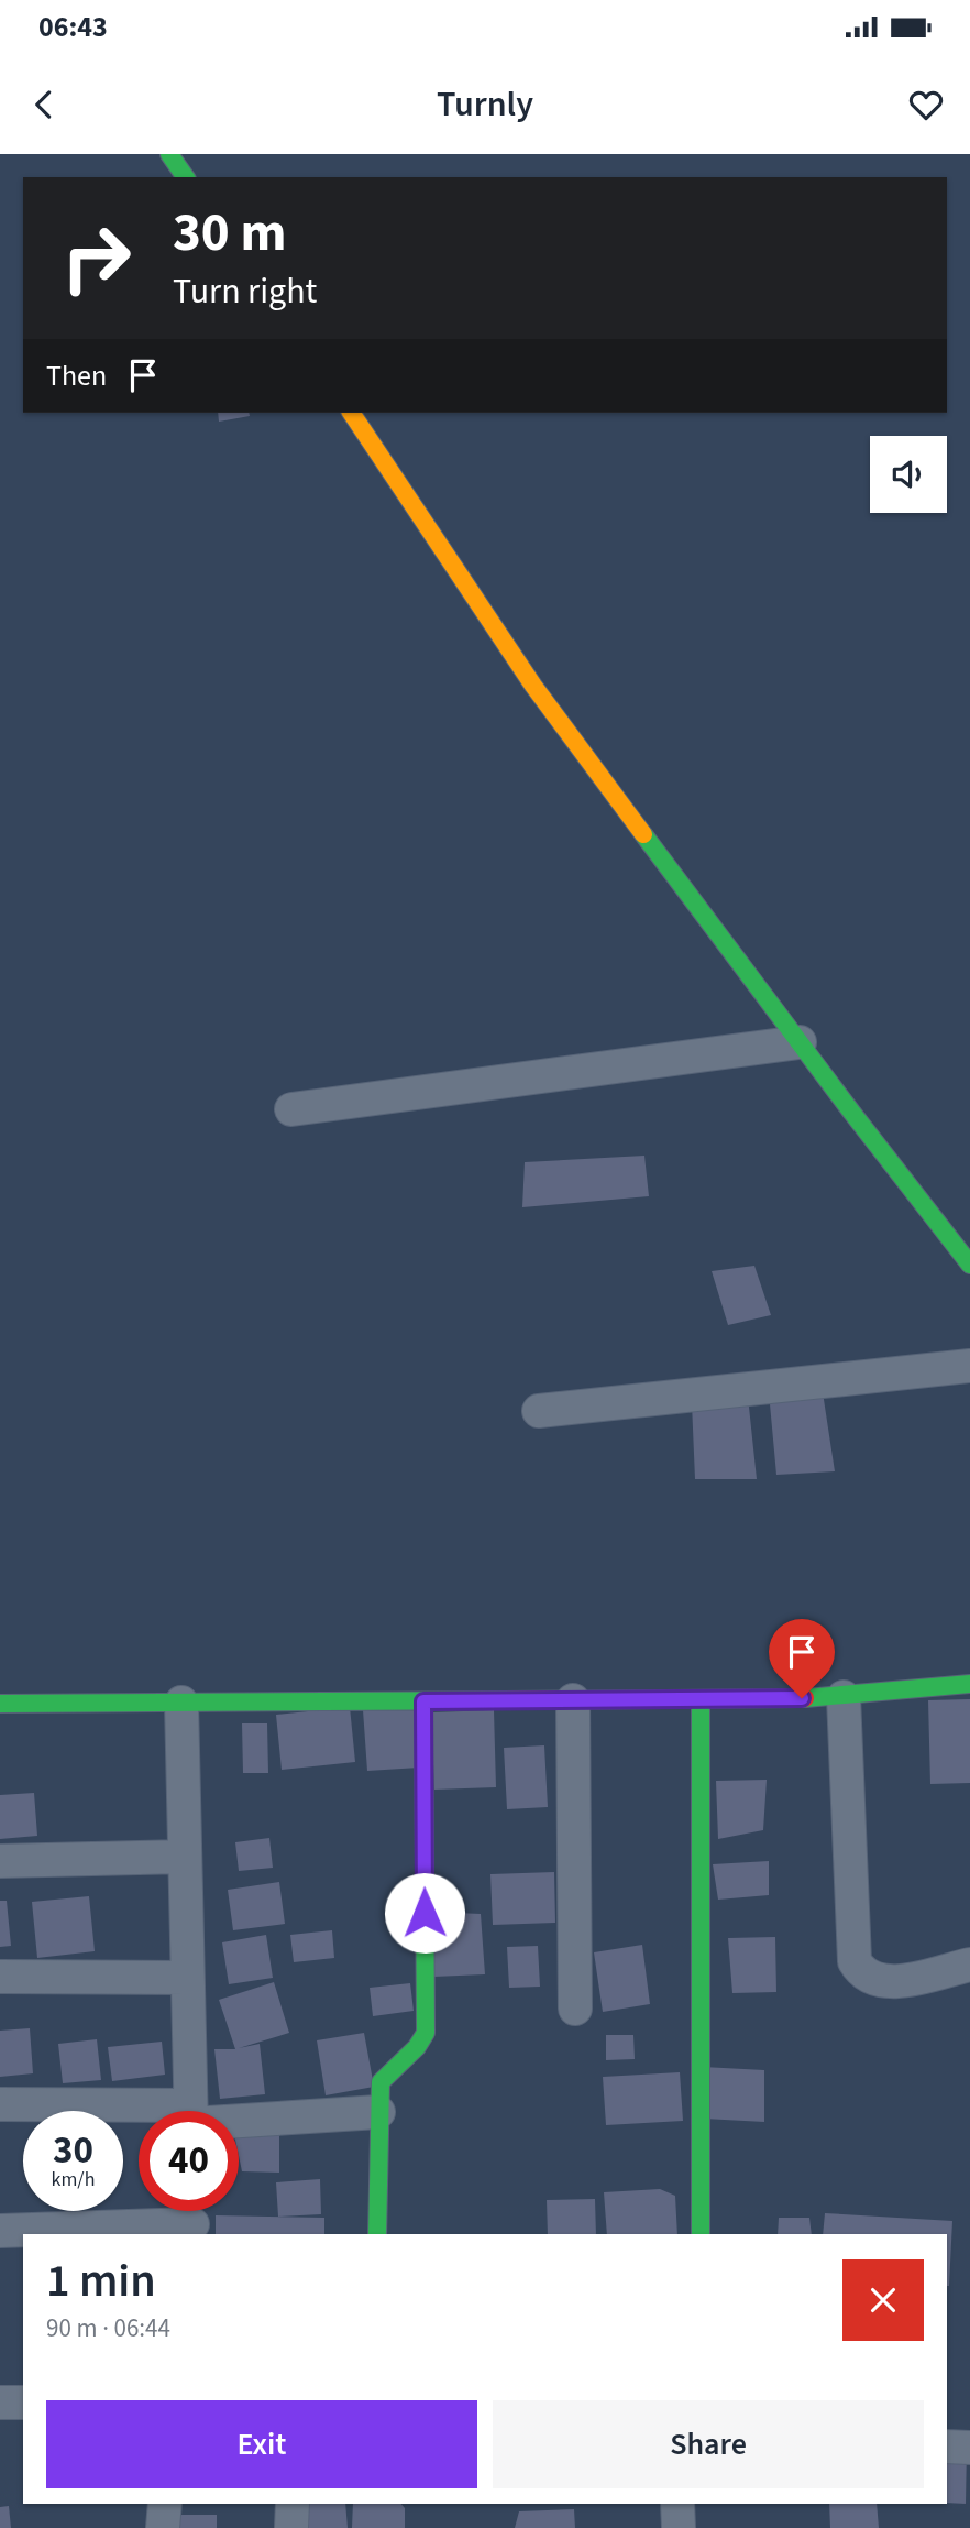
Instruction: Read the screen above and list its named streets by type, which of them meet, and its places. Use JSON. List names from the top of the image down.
{
  "page": {
    "status": "06:43",
    "header": "Turnly",
    "turn": ["30 m", "Turn right"],
    "then": "Then",
    "speed": "30 km/h",
    "limit": "40",
    "heading": ["1 min", "90 m · 06:44"],
    "buttons": ["Exit", "Share"]
  }
}
